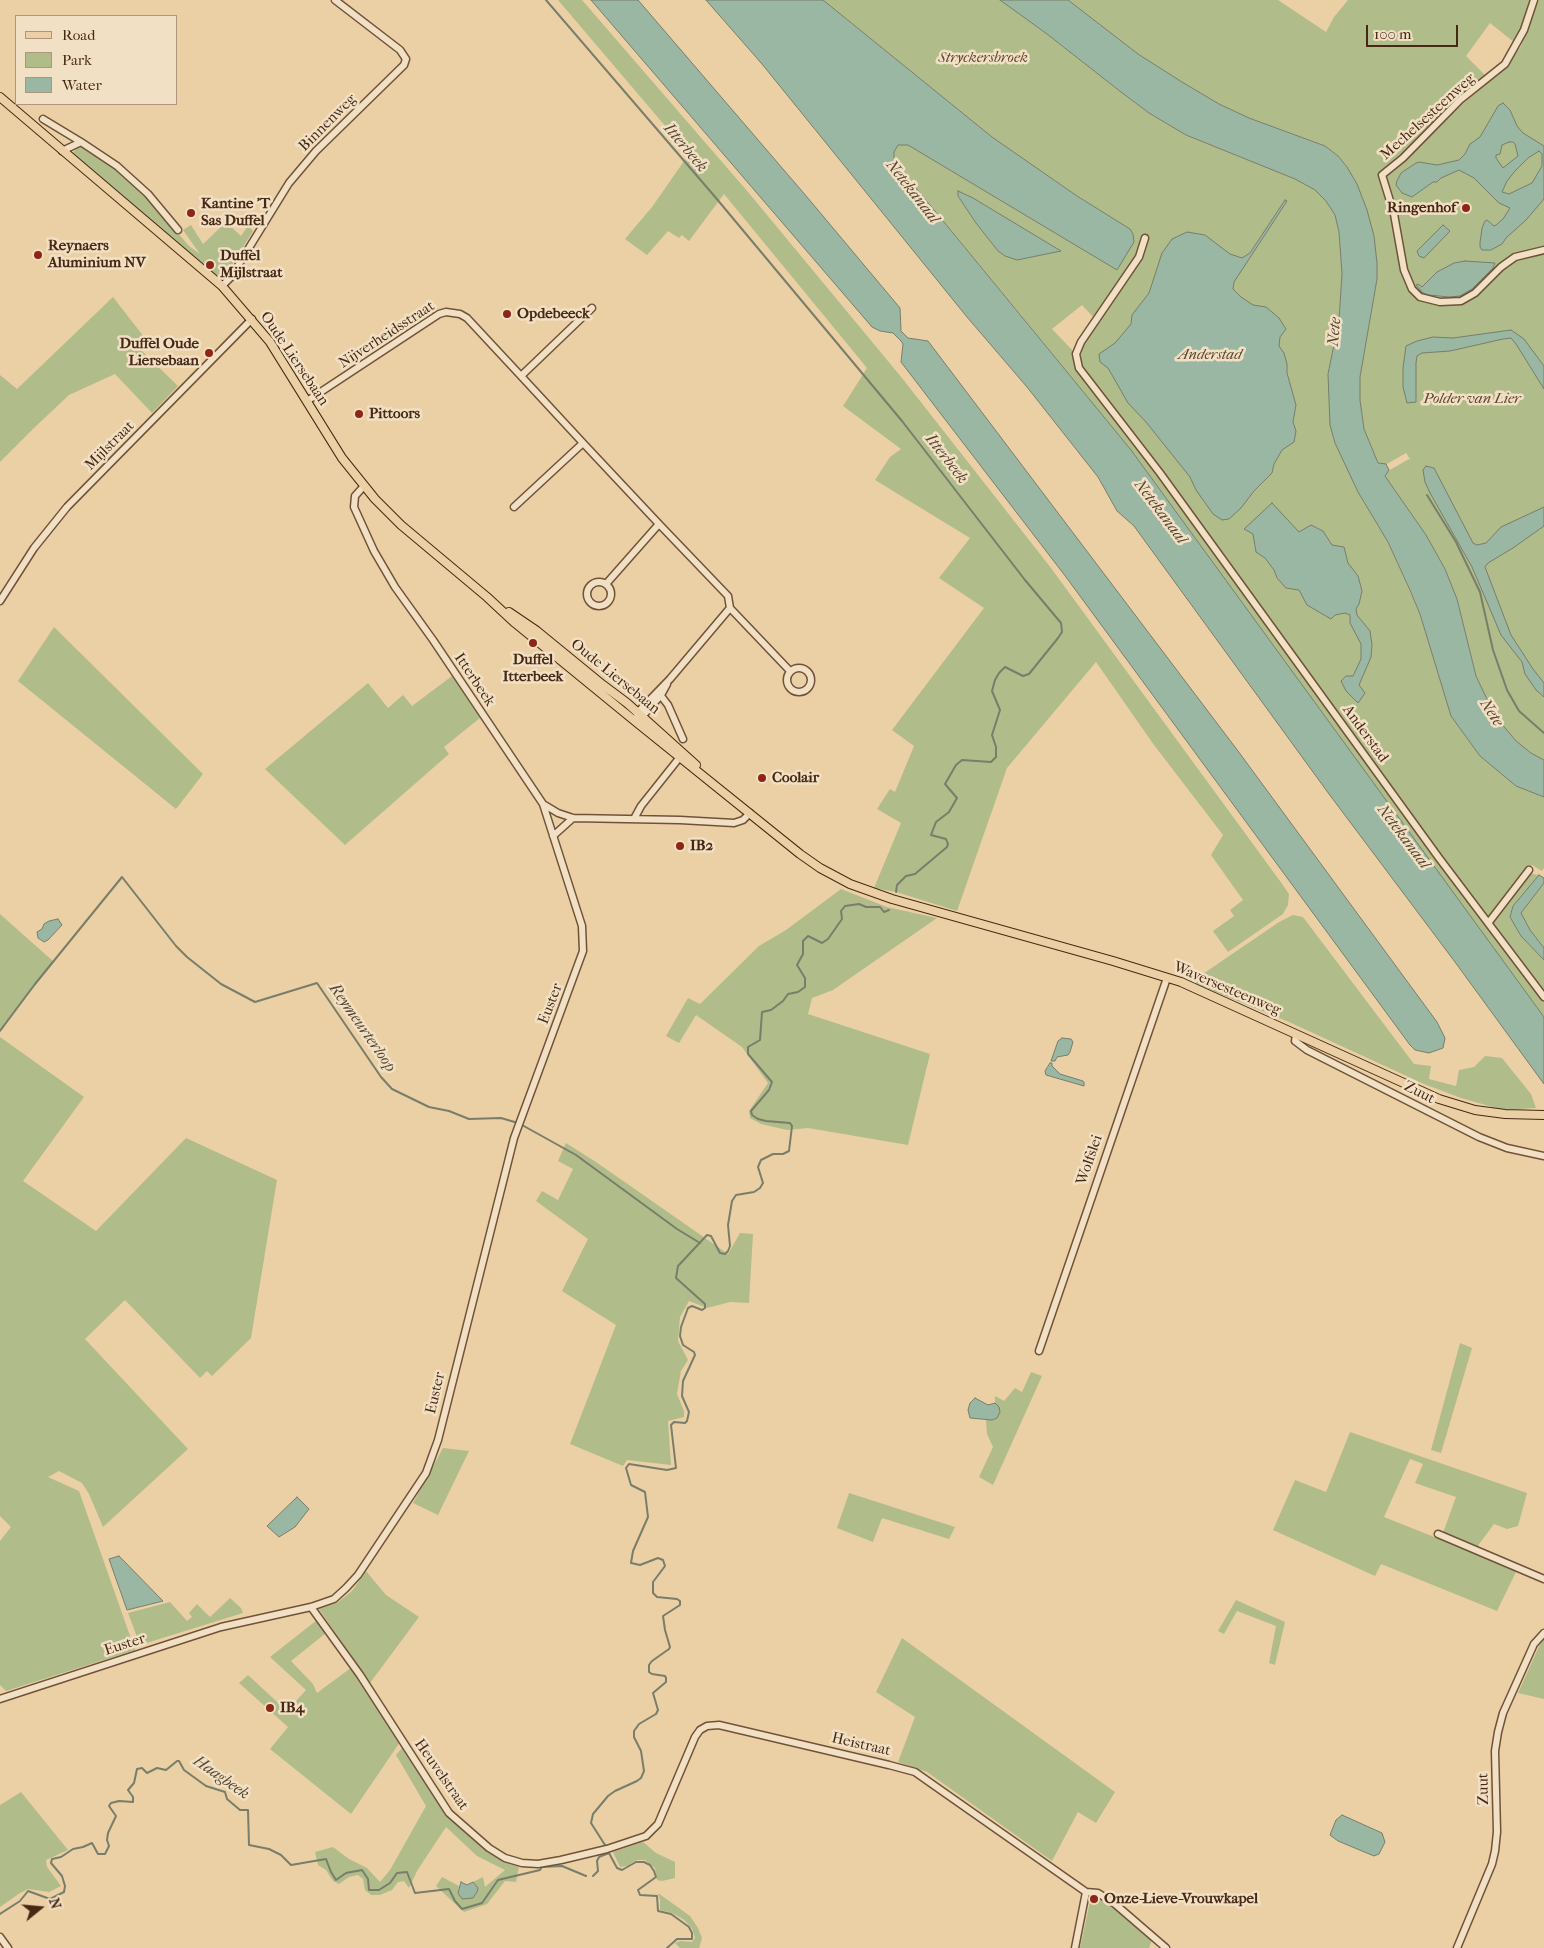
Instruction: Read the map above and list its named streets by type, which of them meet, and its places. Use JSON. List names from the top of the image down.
{
  "streets": {
    "main road": ["Oude Liersebaan", "Waversesteenweg"],
    "street": [
      "Mechelsesteenweg",
      "Binnenweg",
      "Nijverheidsstraat",
      "Mijlstraat",
      "Itterbeek",
      "Anderstad",
      "Euster",
      "Zuut",
      "Wolfslei",
      "Heistraat",
      "Heuvelstraat"
    ]
  },
  "crossings": [
    ["Binnenweg", "Oude Liersebaan"],
    ["Nijverheidsstraat", "Oude Liersebaan"],
    ["Oude Liersebaan", "Mijlstraat"],
    ["Oude Liersebaan", "Itterbeek"],
    ["Oude Liersebaan", "Waversesteenweg"],
    ["Itterbeek", "Euster"],
    ["Waversesteenweg", "Zuut"],
    ["Waversesteenweg", "Wolfslei"],
    ["Euster", "Heuvelstraat"],
    ["Heistraat", "Heuvelstraat"]
  ],
  "water": [
    "Itterbeek",
    "Netekanaal",
    "Nete",
    "Reymeurterloop",
    "Haagbeek"
  ],
  "parks": ["Stryckersbroek", "Anderstad", "Polder van Lier"],
  "places": [
    "Ringenhof",
    "Kantine 'T Sas Duffel",
    "Reynaers Aluminium NV",
    "Duffel Mijlstraat",
    "Opdebeeck",
    "Duffel Oude Liersebaan",
    "Pittoors",
    "Duffel Itterbeek",
    "Coolair",
    "IB2",
    "IB4",
    "Onze-Lieve-Vrouwkapel"
  ],
  "legend": ["Road", "Park", "Water"],
  "scale_bar": "100 m",
  "north": "right"
}
